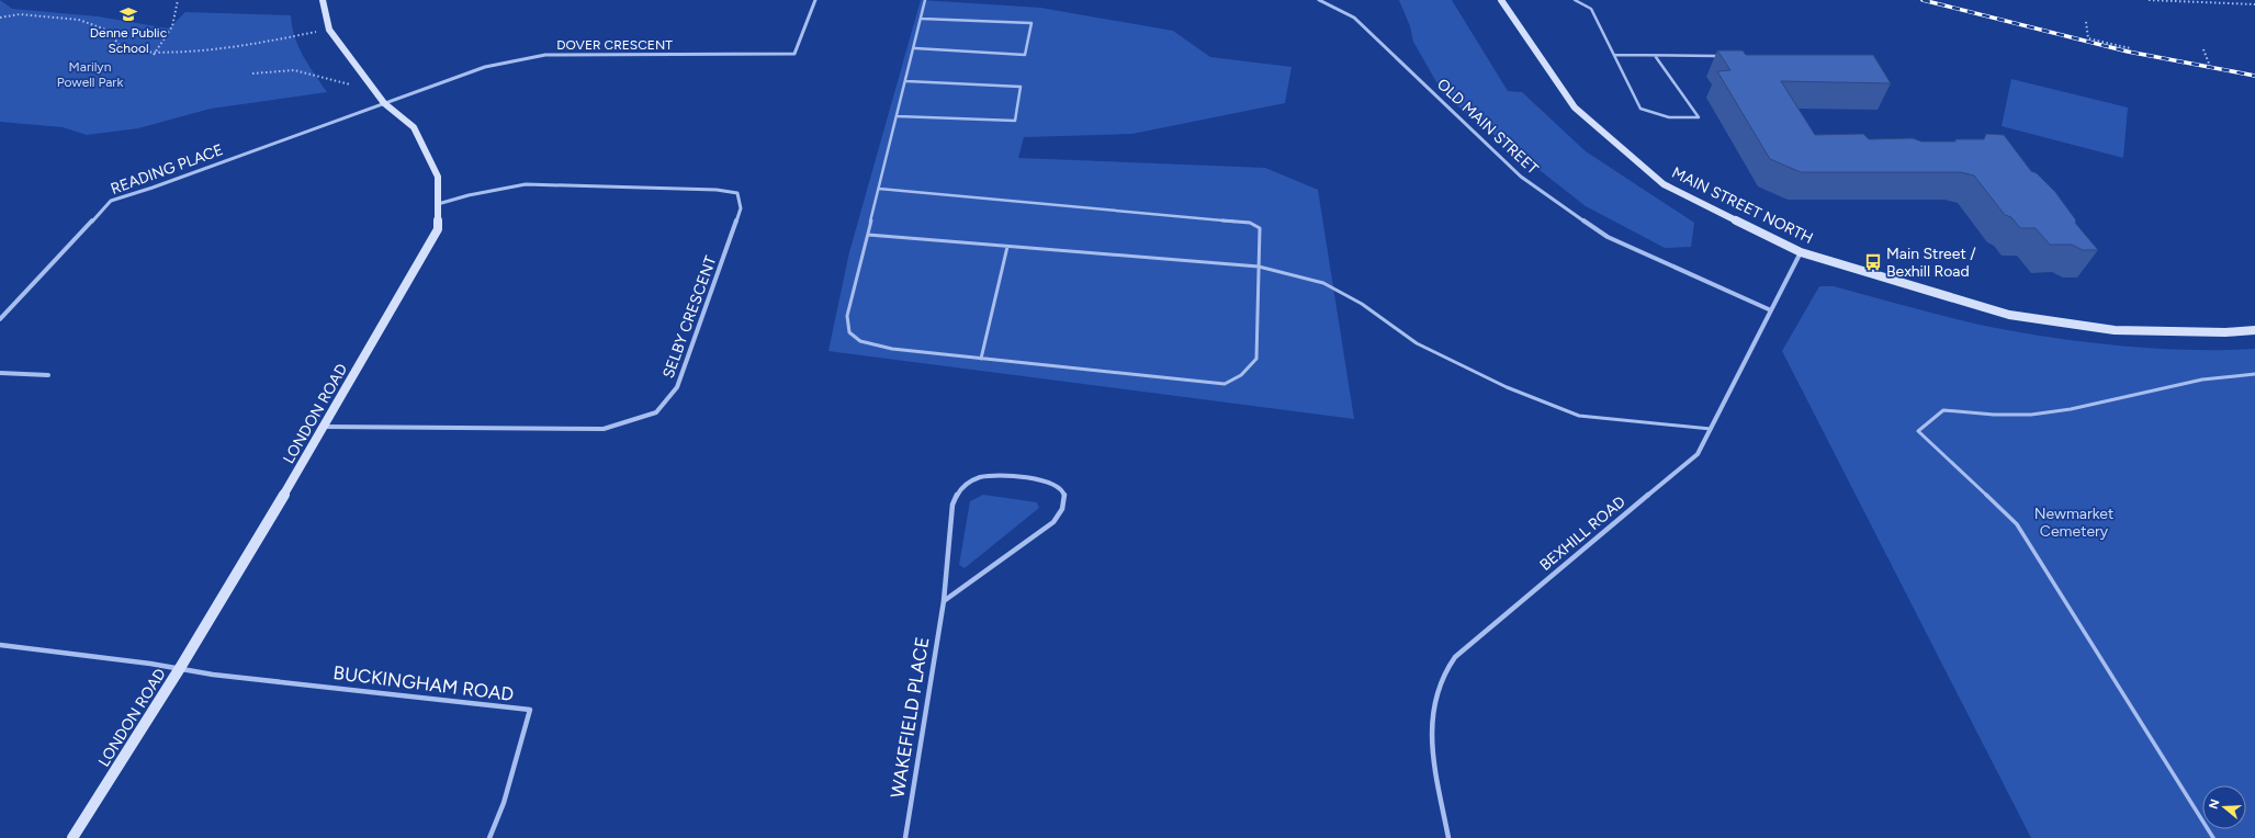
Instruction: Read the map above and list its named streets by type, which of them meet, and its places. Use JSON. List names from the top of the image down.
{
  "streets": {
    "street": [
      "DOVER CRESCENT",
      "OLD MAIN STREET",
      "READING PLACE",
      "MAIN STREET NORTH",
      "SELBY CRESCENT",
      "LONDON ROAD",
      "BEXHILL ROAD",
      "BUCKINGHAM ROAD",
      "WAKEFIELD PLACE"
    ]
  },
  "crossings": [
    ["DOVER CRESCENT", "READING PLACE"],
    ["DOVER CRESCENT", "LONDON ROAD"],
    ["OLD MAIN STREET", "BEXHILL ROAD"],
    ["READING PLACE", "LONDON ROAD"],
    ["MAIN STREET NORTH", "BEXHILL ROAD"],
    ["SELBY CRESCENT", "LONDON ROAD"],
    ["LONDON ROAD", "BUCKINGHAM ROAD"]
  ],
  "parks": ["Marilyn Powell Park", "Newmarket Cemetery"],
  "places": {
    "school or university": ["Denne Public School"],
    "bus stop": ["Main Street / Bexhill Road"]
  },
  "north": "left"
}
